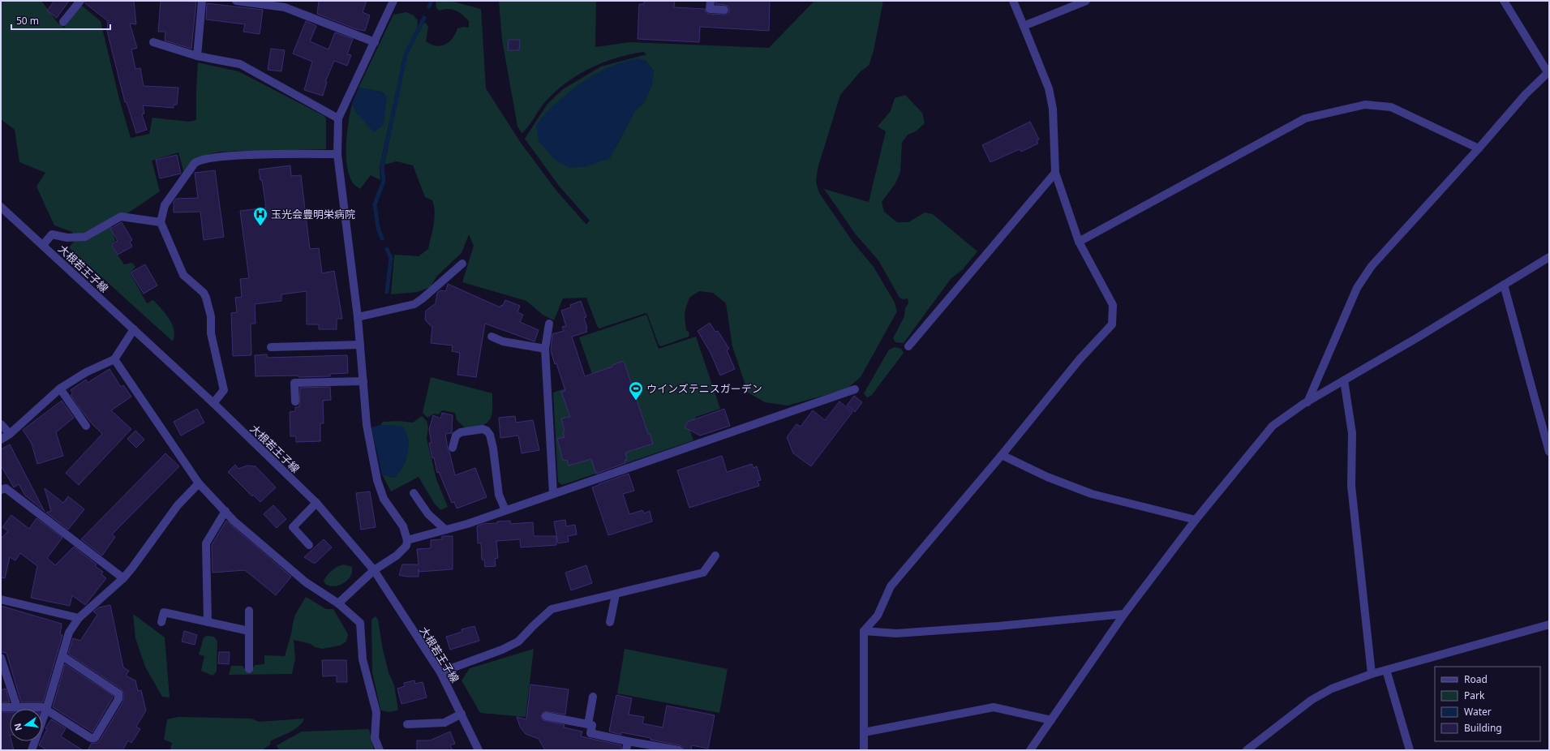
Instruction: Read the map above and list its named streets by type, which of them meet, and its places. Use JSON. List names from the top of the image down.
{
  "streets": {
    "street": ["大根若王子線"]
  },
  "places": {
    "hospital": ["玉光会豊明栄病院"],
    "sports": ["ウインズテニスガーデン"]
  },
  "legend": [
    "Road",
    "Park",
    "Water",
    "Building"
  ],
  "scale_bar": "50 m",
  "north": "left"
}
